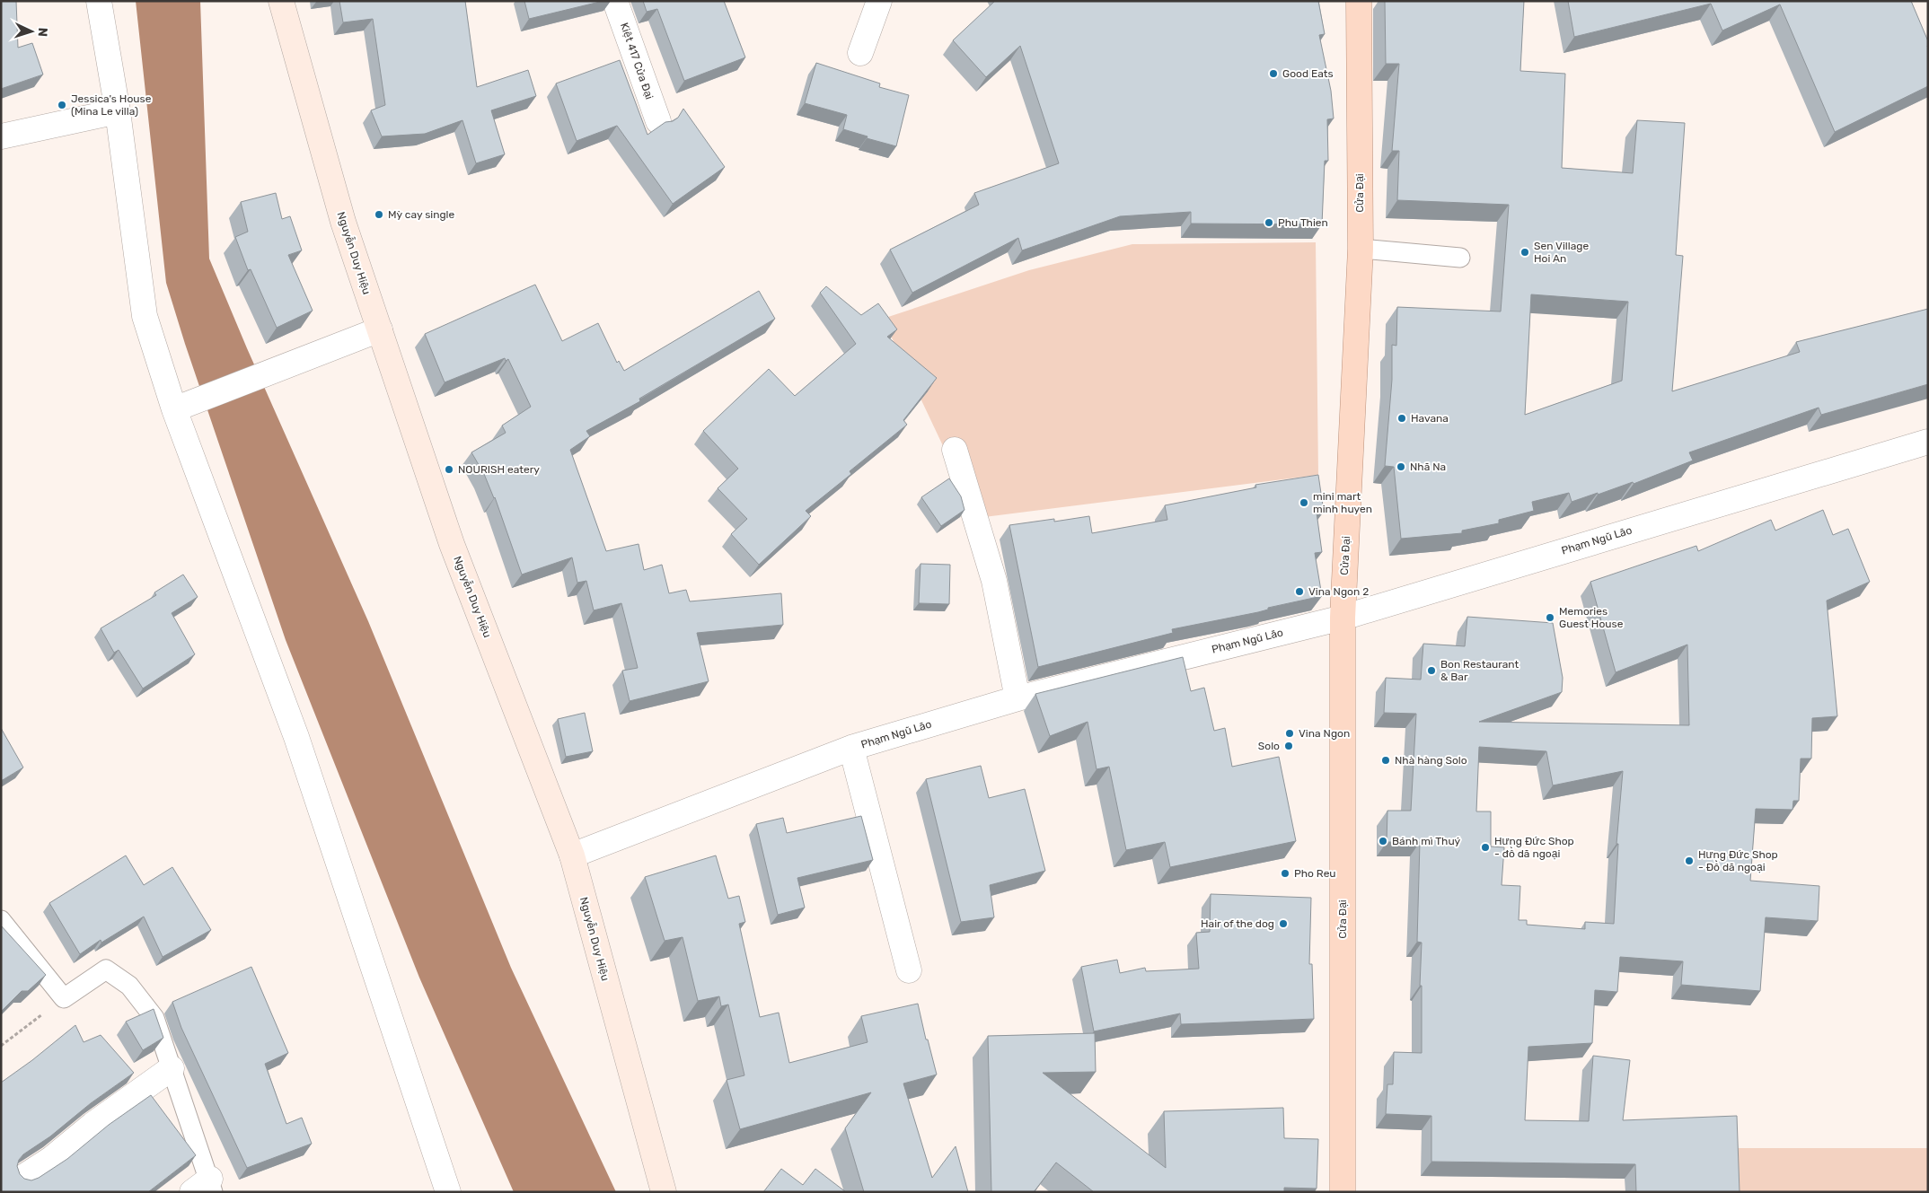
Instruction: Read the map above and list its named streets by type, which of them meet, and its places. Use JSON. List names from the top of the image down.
{
  "streets": {
    "main road": ["Cửa Đại", "Nguyễn Duy Hiệu"],
    "street": ["Kiệt 417 Cửa Đại", "Phạm Ngũ Lão"]
  },
  "crossings": [
    ["Cửa Đại", "Phạm Ngũ Lão"],
    ["Nguyễn Duy Hiệu", "Phạm Ngũ Lão"]
  ],
  "places": [
    "Good Eats",
    "Jessica's House (Mina Le villa)",
    "Mỳ cay single",
    "Phu Thien",
    "Sen Village Hoi An",
    "Havana",
    "Nhã Na",
    "NOURISH eatery",
    "mini mart minh huyen",
    "Vina Ngon 2",
    "Memories Guest House",
    "Bon Restaurant & Bar",
    "Vina Ngon",
    "Solo",
    "Nhà hàng Solo",
    "Bánh mì Thuý",
    "Hưng Đức Shop - đồ dã ngoại",
    "Hưng Đức Shop - Đồ dã ngoại",
    "Pho Reu",
    "Hair of the dog"
  ],
  "north": "right"
}
